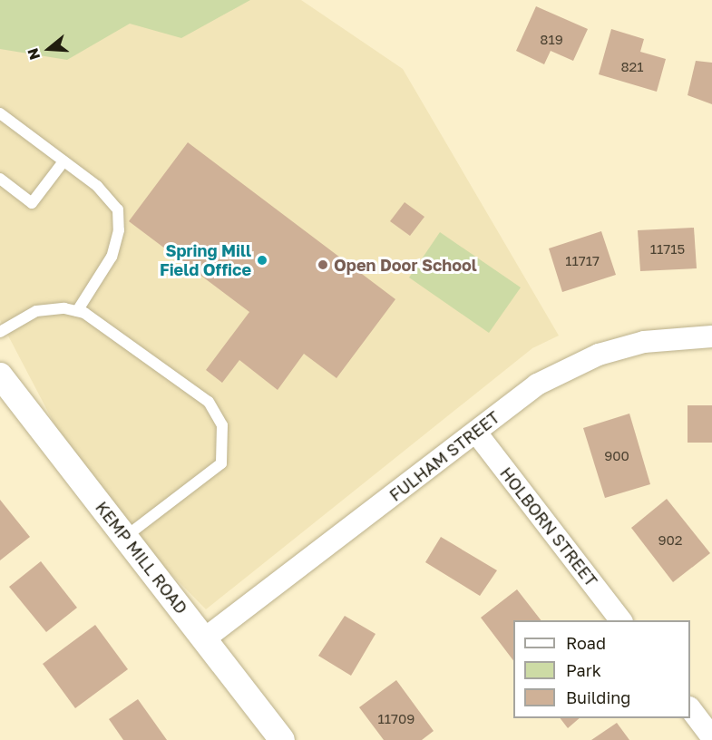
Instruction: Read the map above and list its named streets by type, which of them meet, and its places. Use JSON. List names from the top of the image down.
{
  "streets": {
    "street": ["FULHAM STREET", "HOLBORN STREET", "KEMP MILL ROAD"]
  },
  "crossings": [
    ["FULHAM STREET", "HOLBORN STREET"],
    ["FULHAM STREET", "KEMP MILL ROAD"]
  ],
  "places": ["Spring Mill Field Office", "Open Door School"],
  "house_numbers": [
    "819",
    "821",
    "11715",
    "11717",
    "900",
    "902",
    "11709"
  ],
  "legend": ["Road", "Park", "Building"],
  "north": "left"
}
